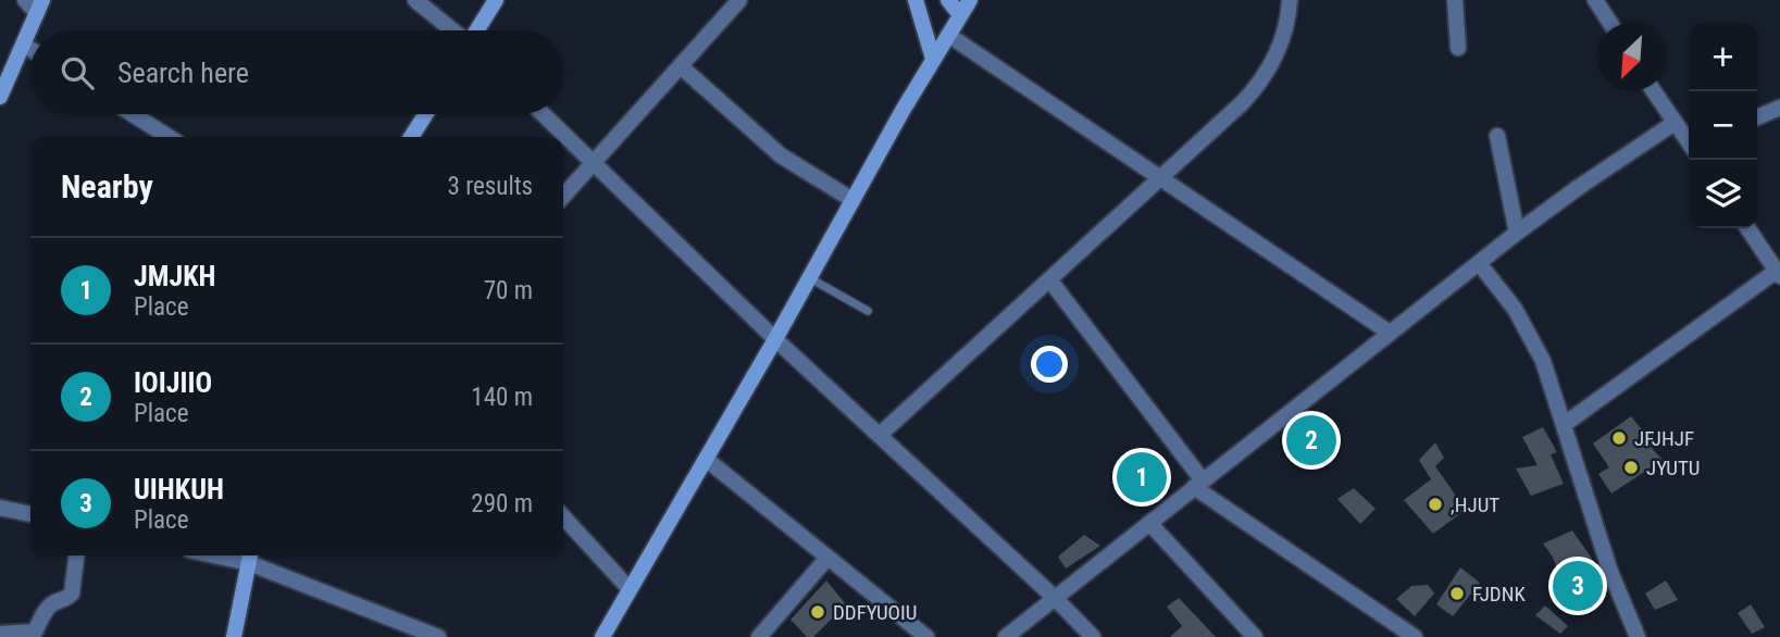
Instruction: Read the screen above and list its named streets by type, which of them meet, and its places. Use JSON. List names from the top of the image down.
{
  "places": [
    "JFJHJF",
    "JYUTU",
    ",HJUT",
    "FJDNK",
    "DDFYUOIU"
  ],
  "north": "bottom left",
  "page": {
    "map_buttons": ["+", "−"],
    "search": "Search here",
    "heading": ["Nearby", "3 results"],
    "list": [
      {
        "mark": "1",
        "name": "JMJKH",
        "note": "Place",
        "value": "70 m"
      },
      {
        "mark": "2",
        "name": "IOIJIIO",
        "note": "Place",
        "value": "140 m"
      },
      {
        "mark": "3",
        "name": "UIHKUH",
        "note": "Place",
        "value": "290 m"
      }
    ],
    "pins": ["2", "1", "3"]
  }
}
